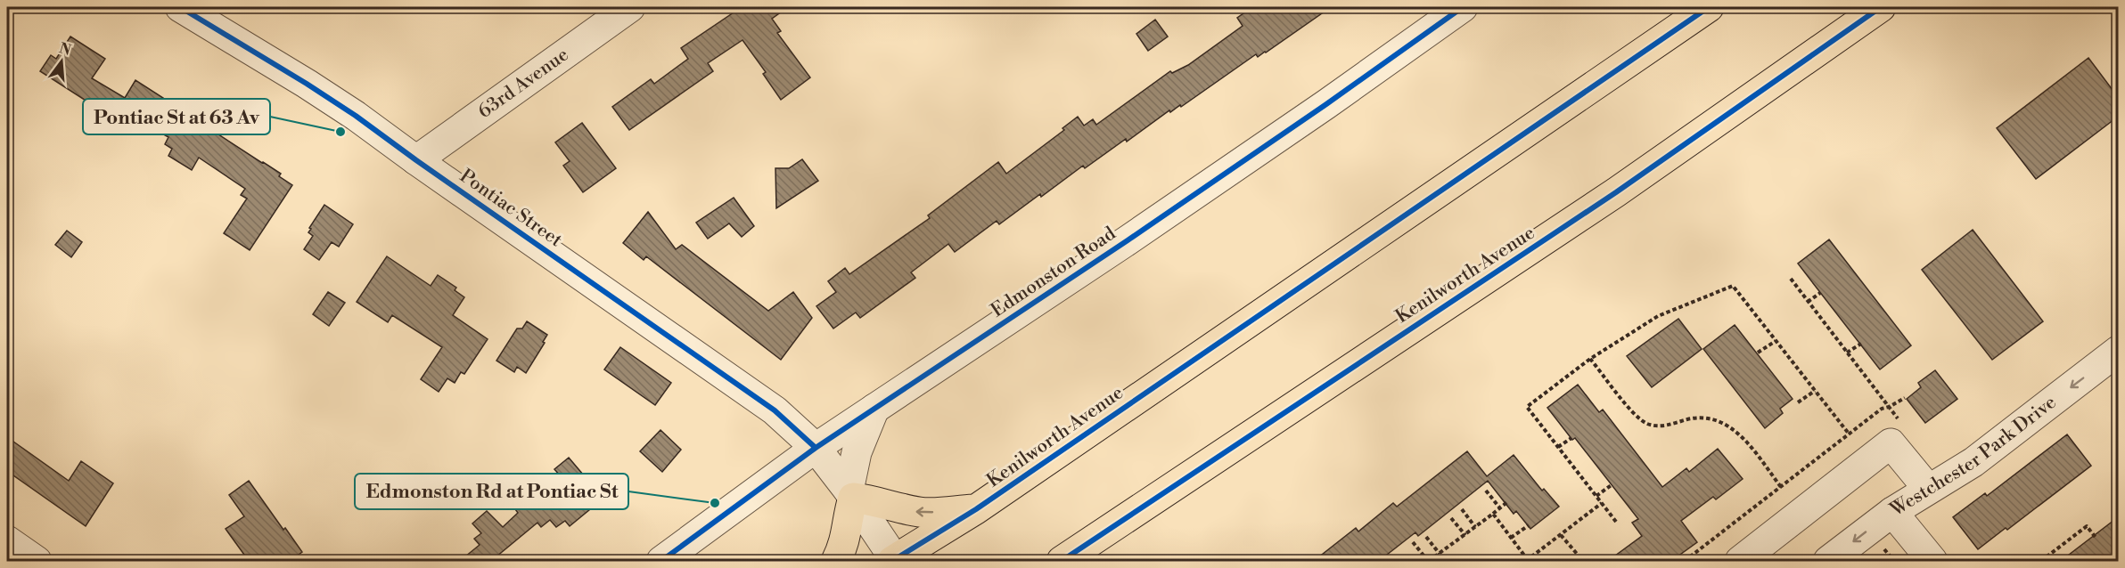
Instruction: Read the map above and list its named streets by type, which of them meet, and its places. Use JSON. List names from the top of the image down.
{
  "streets": {
    "main road": ["Kenilworth Avenue"],
    "street": [
      "63rd Avenue",
      "Pontiac Street",
      "Edmonston Road",
      "Westchester Park Drive"
    ]
  },
  "crossings": [
    ["63rd Avenue", "Pontiac Street"],
    ["Pontiac Street", "Edmonston Road"],
    ["Pontiac Street", "Kenilworth Avenue"]
  ],
  "one_way": ["Westchester Park Drive"],
  "places": ["Pontiac St at 63 Av", "Edmonston Rd at Pontiac St"],
  "north": "top"
}
